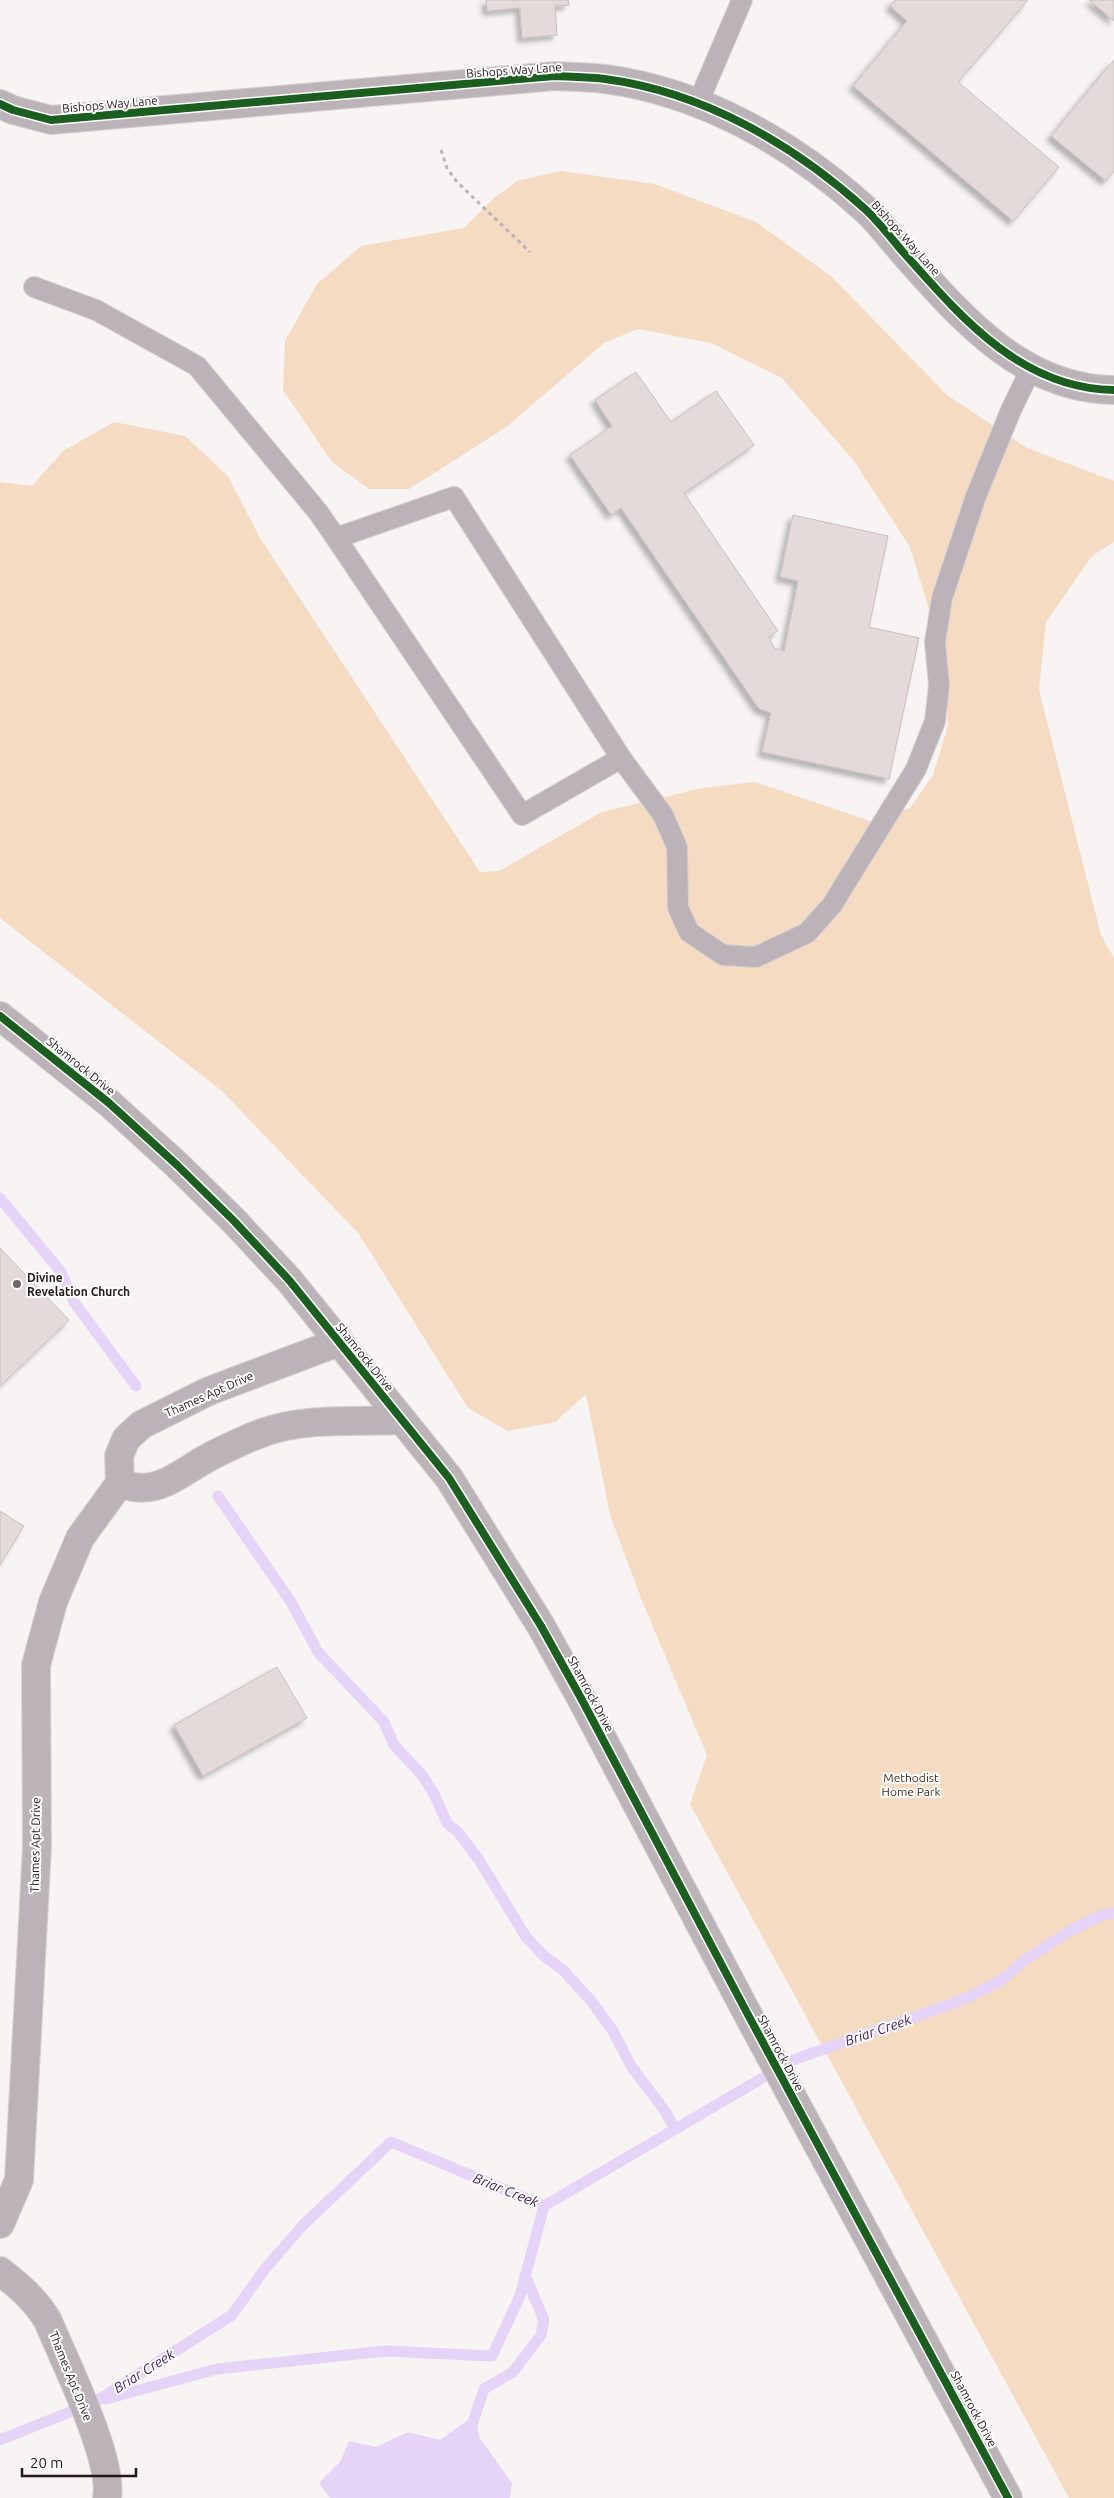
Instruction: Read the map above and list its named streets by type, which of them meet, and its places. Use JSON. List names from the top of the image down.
{
  "streets": {
    "street": ["Bishops Way Lane", "Shamrock Drive", "Thames Apt Drive"]
  },
  "crossings": [
    ["Shamrock Drive", "Thames Apt Drive"]
  ],
  "water": ["Briar Creek"],
  "parks": ["Methodist Home Park"],
  "places": ["Divine Revelation Church"],
  "scale_bar": "20 m"
}
